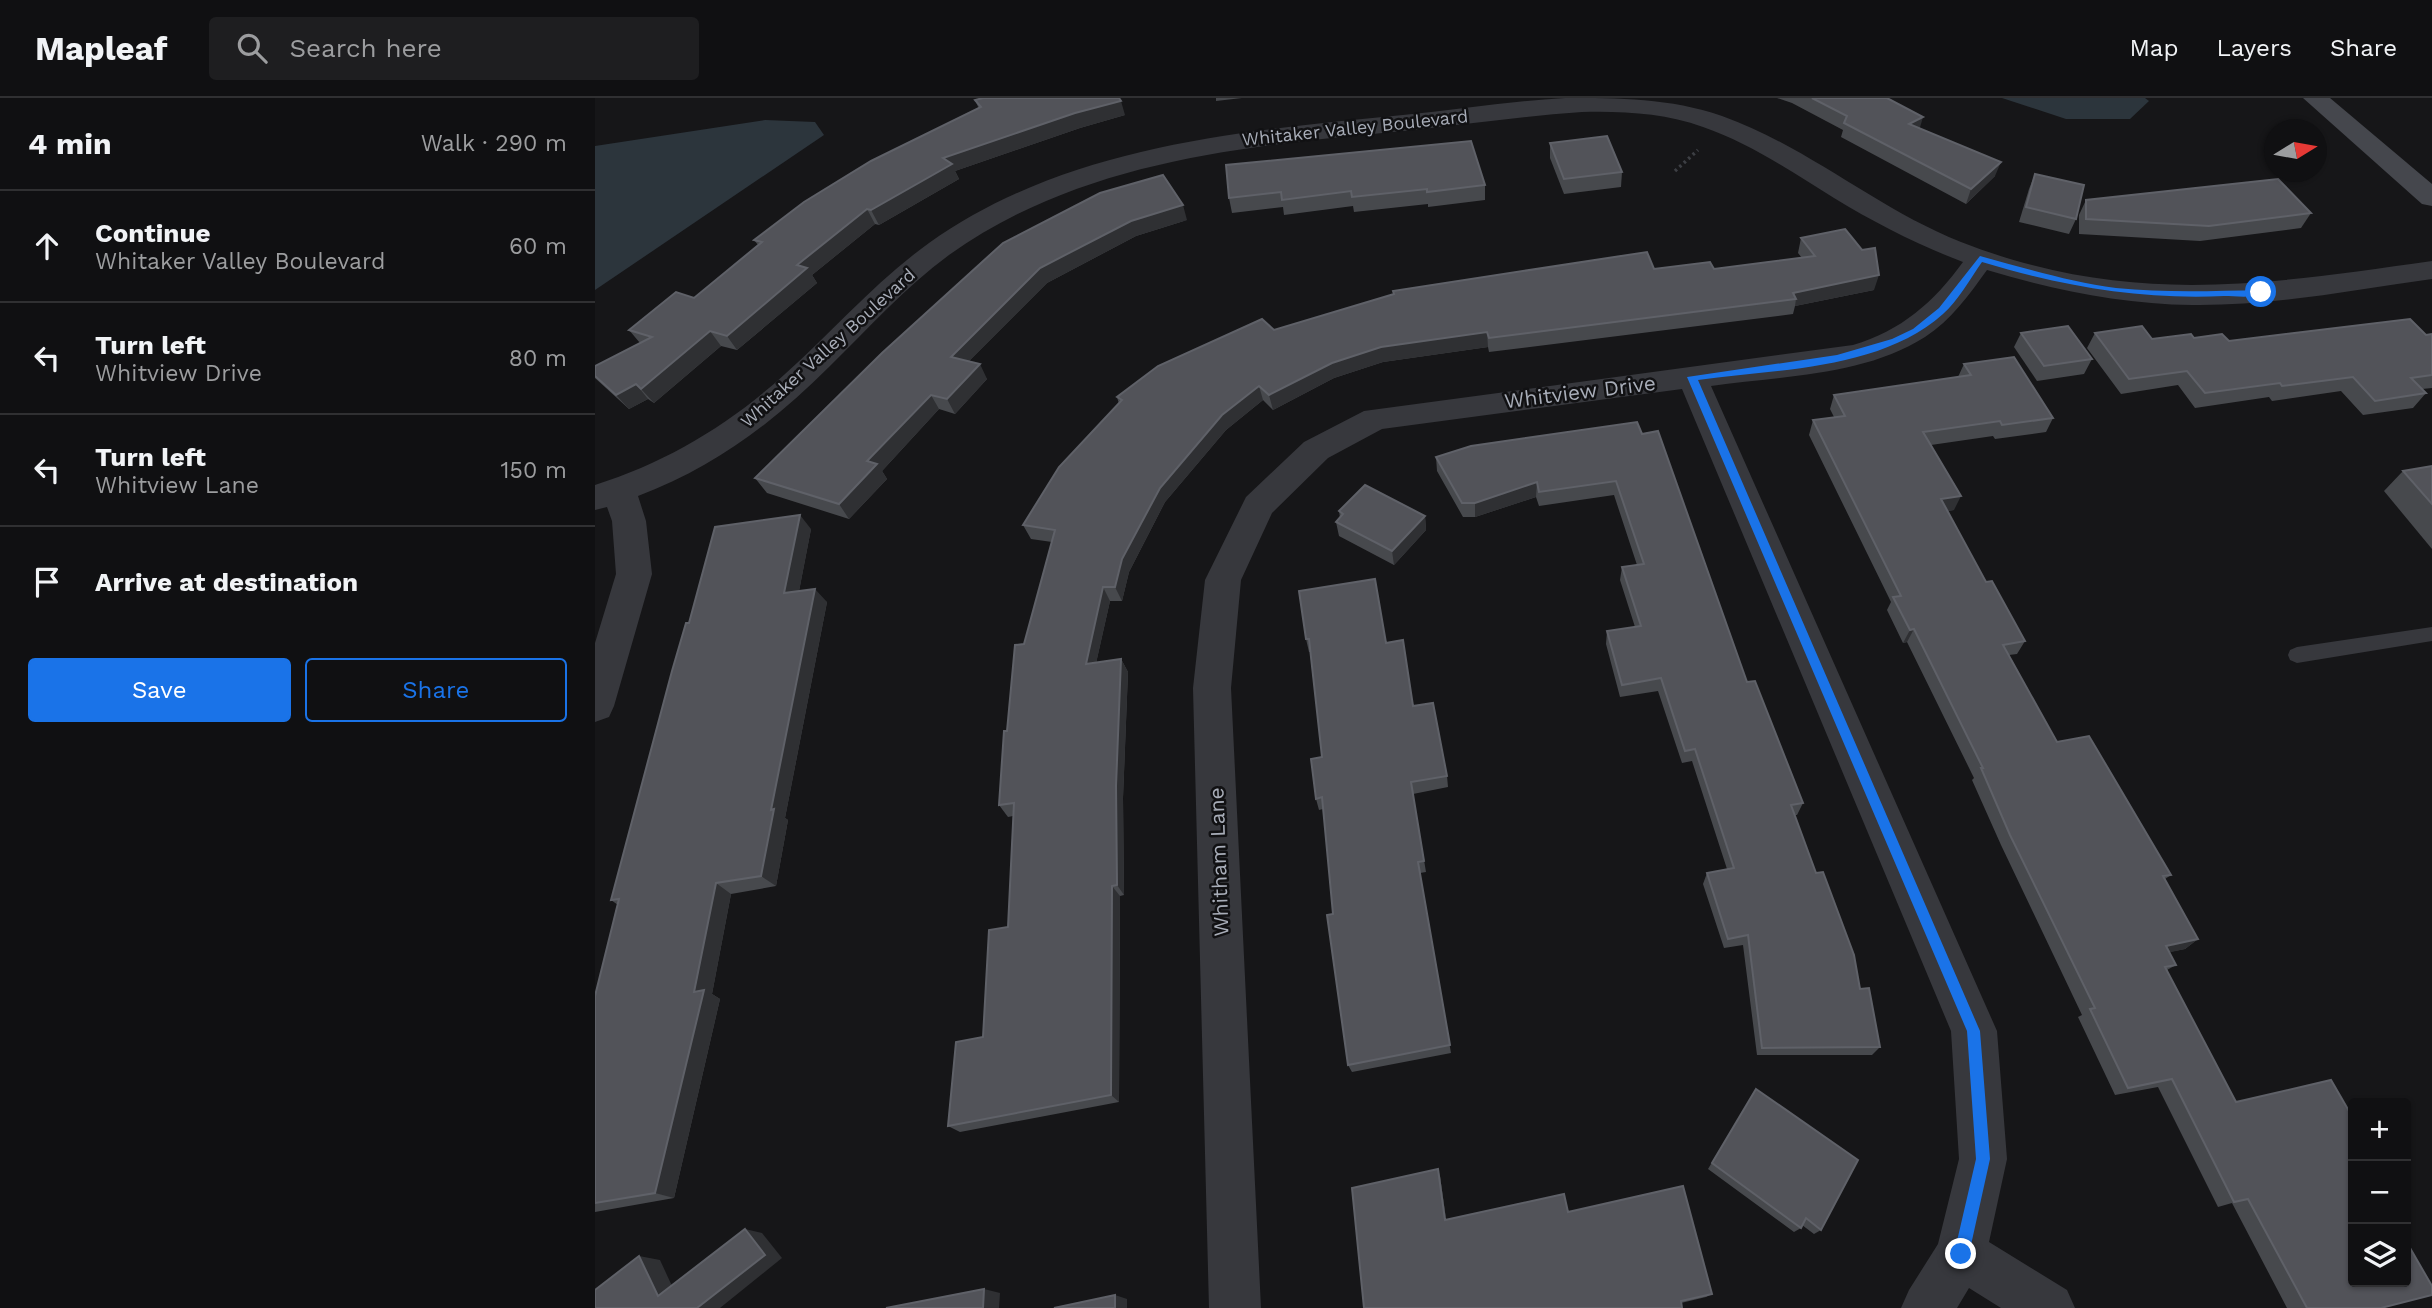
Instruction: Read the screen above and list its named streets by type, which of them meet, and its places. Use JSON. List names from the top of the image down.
{
  "streets": {
    "street": ["Whitaker Valley Boulevard", "Whitview Drive", "Whitham Lane"]
  },
  "crossings": [
    ["Whitaker Valley Boulevard", "Whitview Drive"],
    ["Whitview Drive", "Whitham Lane"]
  ],
  "north": "right",
  "page": {
    "header": "Mapleaf",
    "search": "Search here",
    "nav": ["Map", "Layers", "Share"],
    "heading": ["4 min", "Walk · 290 m"],
    "list": [
      ["Continue", "Whitaker Valley Boulevard", "60 m"],
      ["Turn left", "Whitview Drive", "80 m"],
      ["Turn left", "Whitview Lane", "150 m"],
      "Arrive at destination"
    ],
    "buttons": ["Save", "Share"],
    "map_buttons": ["+", "−"]
  }
}
